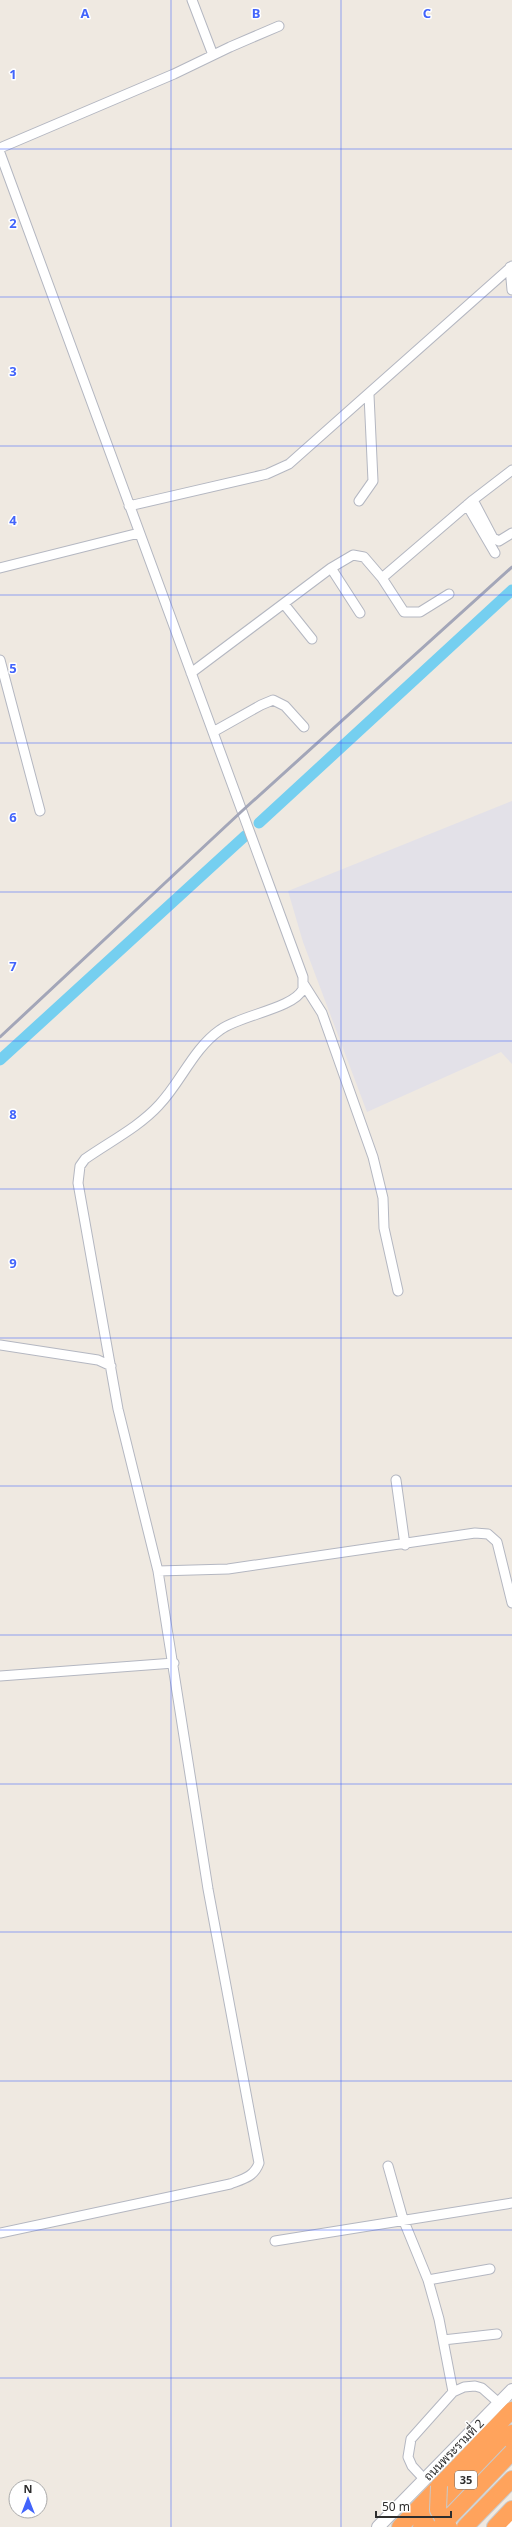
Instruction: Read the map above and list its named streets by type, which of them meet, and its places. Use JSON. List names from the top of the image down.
{
  "streets": {
    "highway": ["35"],
    "main road": ["ถนนพระรามที่ 2"]
  },
  "scale_bar": "50 m",
  "north": "top",
  "grid": {
    "columns": ["A", "B", "C"],
    "rows": [
      "1",
      "2",
      "3",
      "4",
      "5",
      "6",
      "7",
      "8",
      "9"
    ]
  }
}
